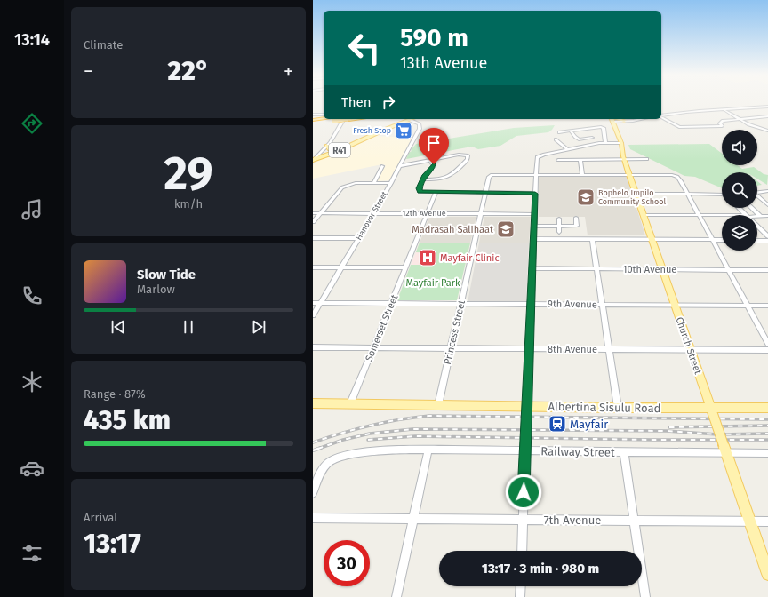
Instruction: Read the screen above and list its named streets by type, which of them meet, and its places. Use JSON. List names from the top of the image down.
{
  "streets": {
    "main road": ["R41", "Church Street", "Albertina Sisulu Road"],
    "street": [
      "12th Avenue",
      "Hanover Street",
      "10th Avenue",
      "9th Avenue",
      "Somerset Street",
      "Princess Street",
      "8th Avenue",
      "Railway Street",
      "7th Avenue"
    ]
  },
  "crossings": [
    ["12th Avenue", "Hanover Street"],
    ["12th Avenue", "Somerset Street"],
    ["12th Avenue", "Princess Street"],
    ["Hanover Street", "9th Avenue"],
    ["10th Avenue", "Church Street"],
    ["9th Avenue", "Somerset Street"],
    ["9th Avenue", "Princess Street"],
    ["9th Avenue", "Church Street"],
    ["Somerset Street", "8th Avenue"],
    ["Somerset Street", "Albertina Sisulu Road"],
    ["Princess Street", "8th Avenue"],
    ["Princess Street", "Albertina Sisulu Road"],
    ["Church Street", "8th Avenue"],
    ["Church Street", "Albertina Sisulu Road"],
    ["Church Street", "Railway Street"],
    ["Church Street", "7th Avenue"]
  ],
  "parks": ["Mayfair Park"],
  "places": {
    "supermarket": ["Fresh Stop"],
    "school or university": ["Bophelo Impilo Community School", "Madrasah Salihaat"],
    "hospital": ["Mayfair Clinic"],
    "station": ["Mayfair"]
  },
  "page": {
    "tabs": "13:14",
    "tile": [
      "Climate",
      ["29", "km/h"],
      ["Range · 87%", "435 km"],
      ["Arrival", "13:17"]
    ],
    "turn": ["590 m", "13th Avenue"],
    "heat": ["−", "22°", "+"],
    "then": "Then",
    "song": ["Slow Tide", "Marlow"],
    "limit": "30",
    "trip": "13:17 · 3 min · 980 m"
  }
}
